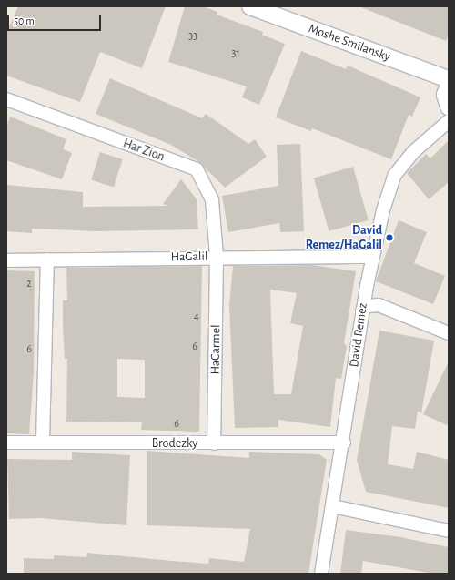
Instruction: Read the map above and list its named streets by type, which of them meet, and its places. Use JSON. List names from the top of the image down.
{
  "streets": {
    "street": [
      "Moshe Smilansky",
      "Har Zion",
      "HaGalil",
      "David Remez",
      "HaCarmel",
      "Brodezky"
    ]
  },
  "crossings": [
    ["Har Zion", "HaGalil"],
    ["Har Zion", "HaCarmel"],
    ["HaGalil", "David Remez"],
    ["HaGalil", "HaCarmel"],
    ["David Remez", "Brodezky"],
    ["HaCarmel", "Brodezky"]
  ],
  "places": ["David Remez/HaGalil"],
  "house_numbers": [
    "33",
    "31",
    "2",
    "4",
    "6",
    "6",
    "6"
  ],
  "scale_bar": "50 m"
}
